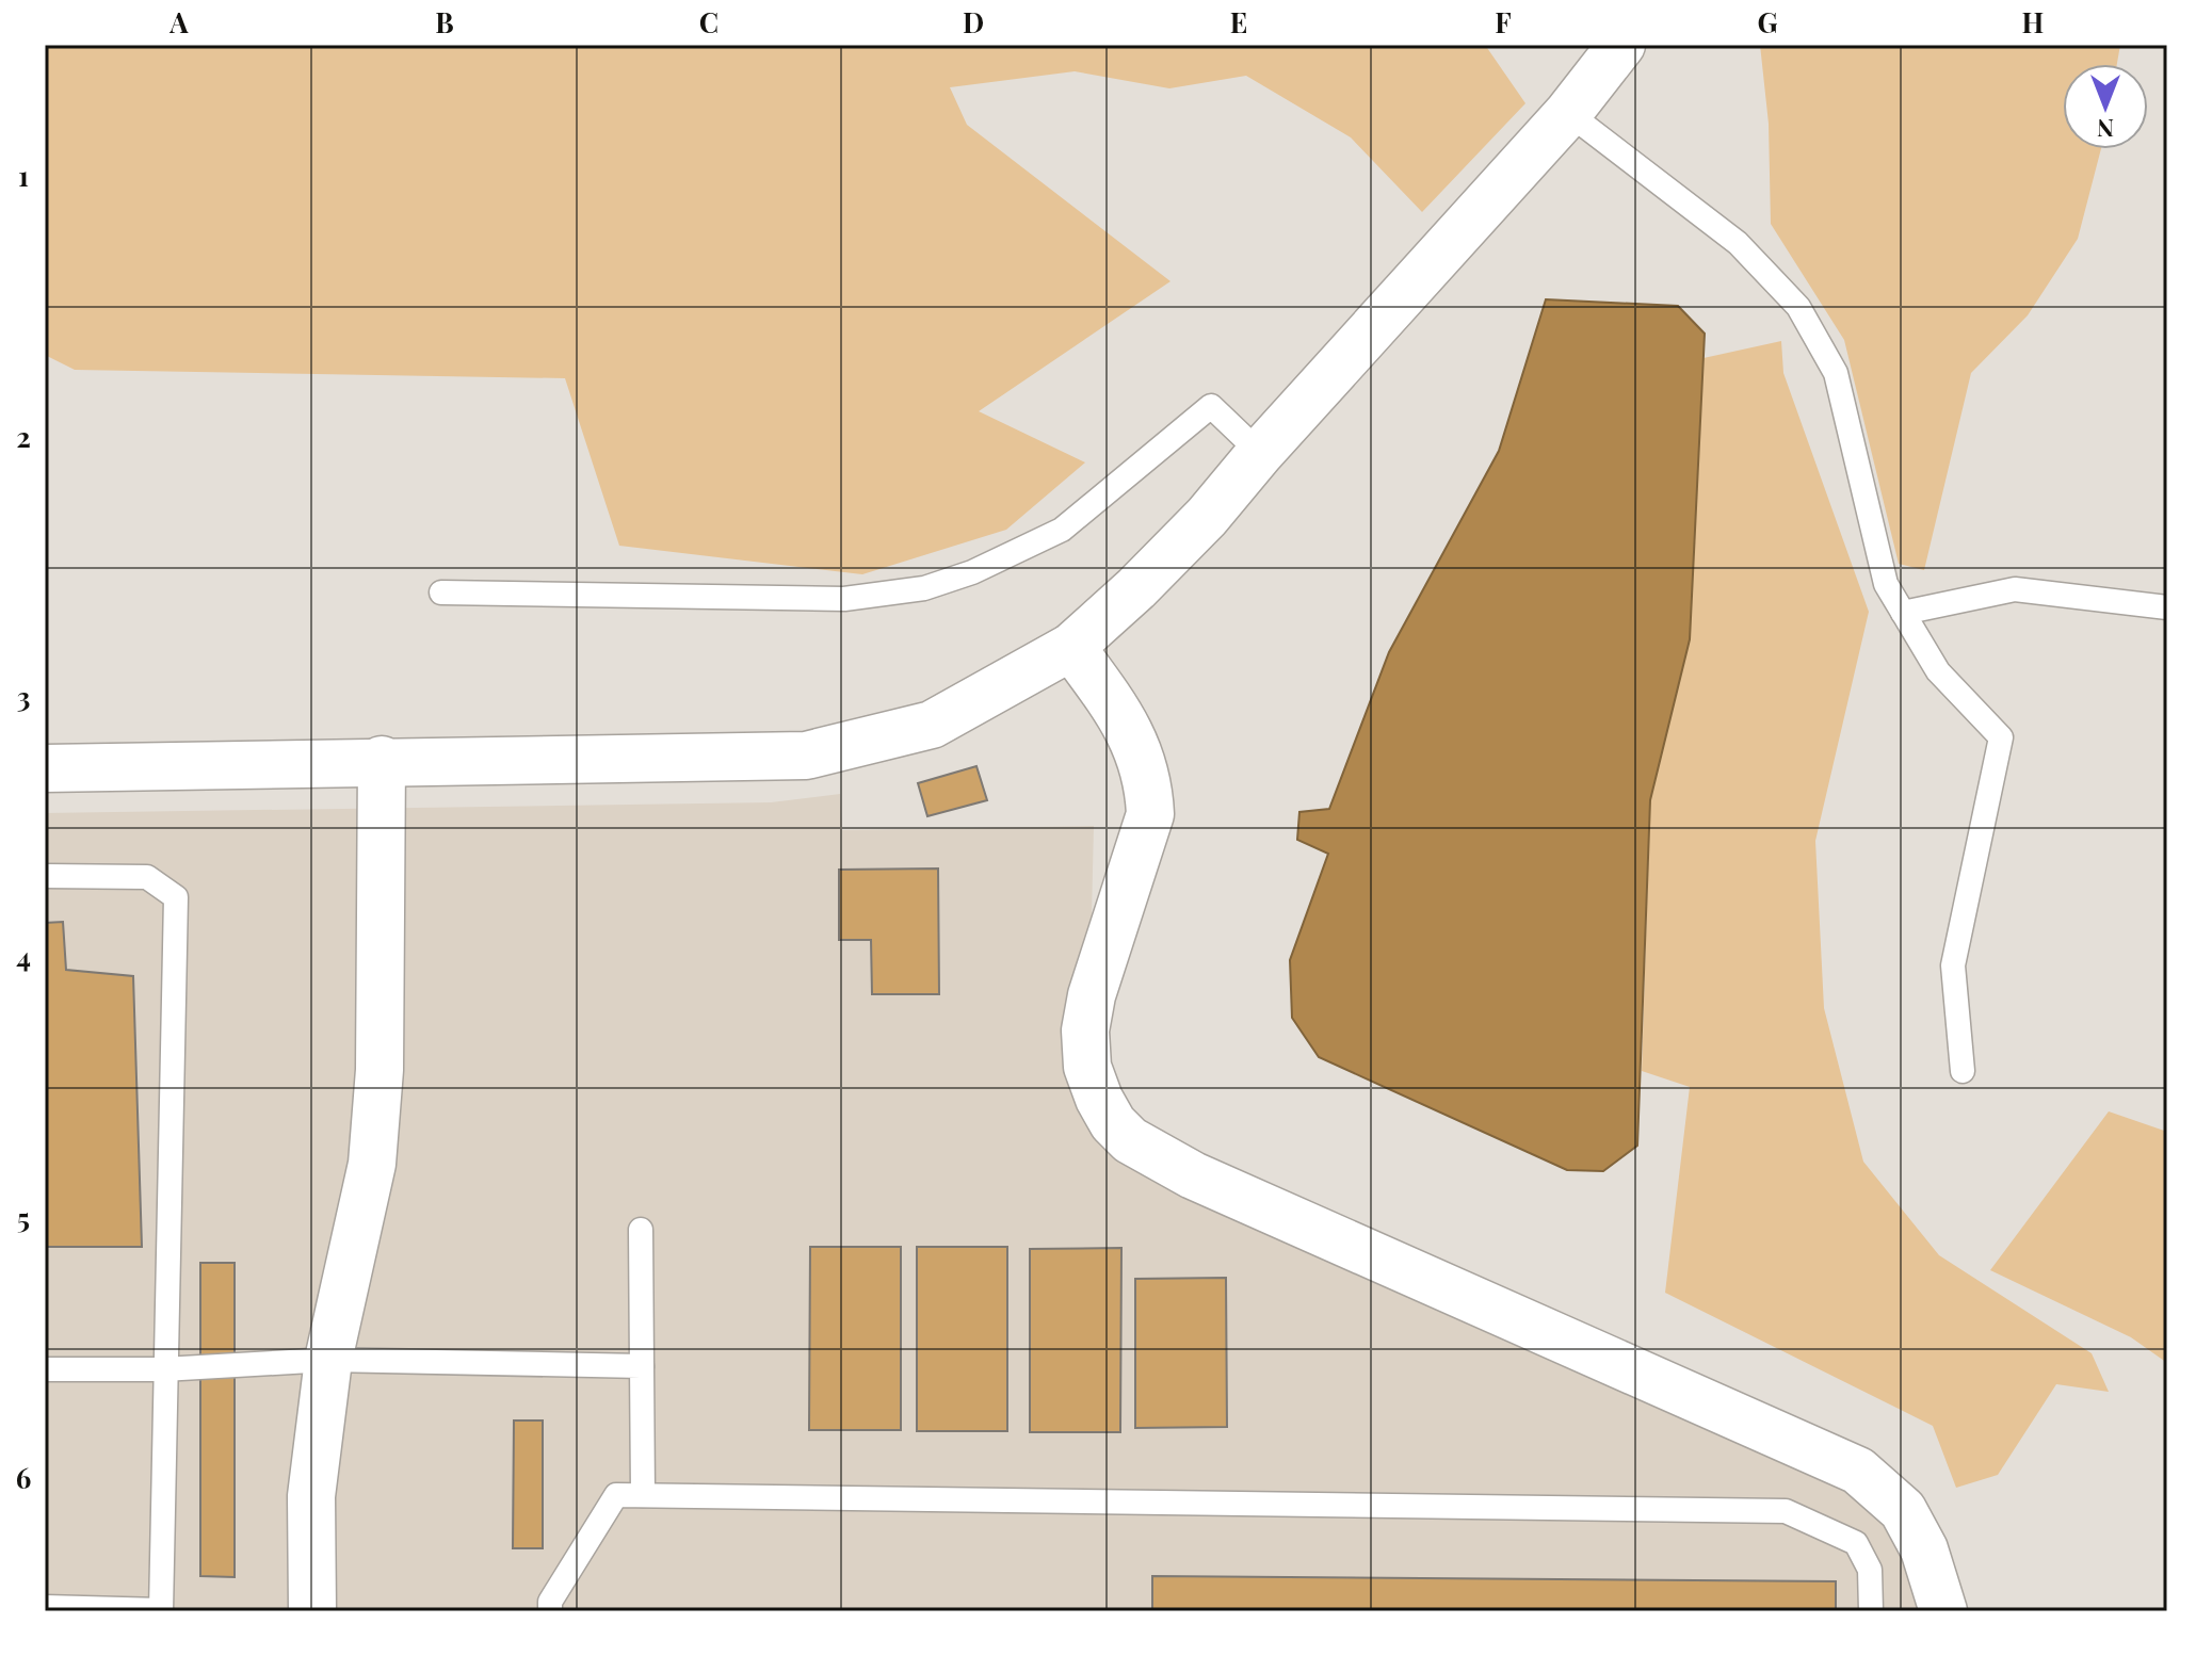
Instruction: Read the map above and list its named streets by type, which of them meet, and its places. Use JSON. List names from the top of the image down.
{
  "north": "bottom",
  "grid": {
    "columns": [
      "A",
      "B",
      "C",
      "D",
      "E",
      "F",
      "G",
      "H"
    ],
    "rows": [
      "1",
      "2",
      "3",
      "4",
      "5",
      "6"
    ]
  }
}
